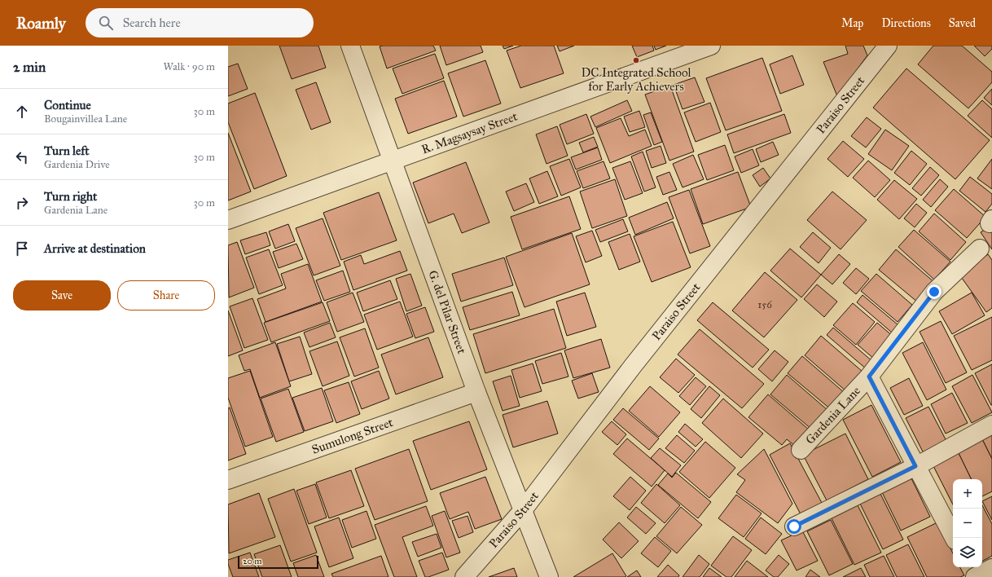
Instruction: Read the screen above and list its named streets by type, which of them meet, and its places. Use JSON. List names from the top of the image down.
{
  "streets": {
    "street": [
      "Paraiso Street",
      "R. Magsaysay Street",
      "G. del Pilar Street",
      "Gardenia Lane",
      "Sumulong Street"
    ]
  },
  "crossings": [
    ["Paraiso Street", "G. del Pilar Street"],
    ["R. Magsaysay Street", "G. del Pilar Street"],
    ["G. del Pilar Street", "Sumulong Street"]
  ],
  "places": ["DC Integrated School for Early Achievers"],
  "house_numbers": ["156"],
  "scale_bar": "20 m",
  "page": {
    "header": "Roamly",
    "search": "Search here",
    "nav": ["Map", "Directions", "Saved"],
    "heading": ["2 min", "Walk · 90 m"],
    "list": [
      ["Continue", "Bougainvillea Lane", "30 m"],
      ["Turn left", "Gardenia Drive", "30 m"],
      ["Turn right", "Gardenia Lane", "30 m"],
      "Arrive at destination"
    ],
    "buttons": ["Save", "Share"],
    "map_buttons": ["+", "−"],
    "scale": "20 m"
  }
}
